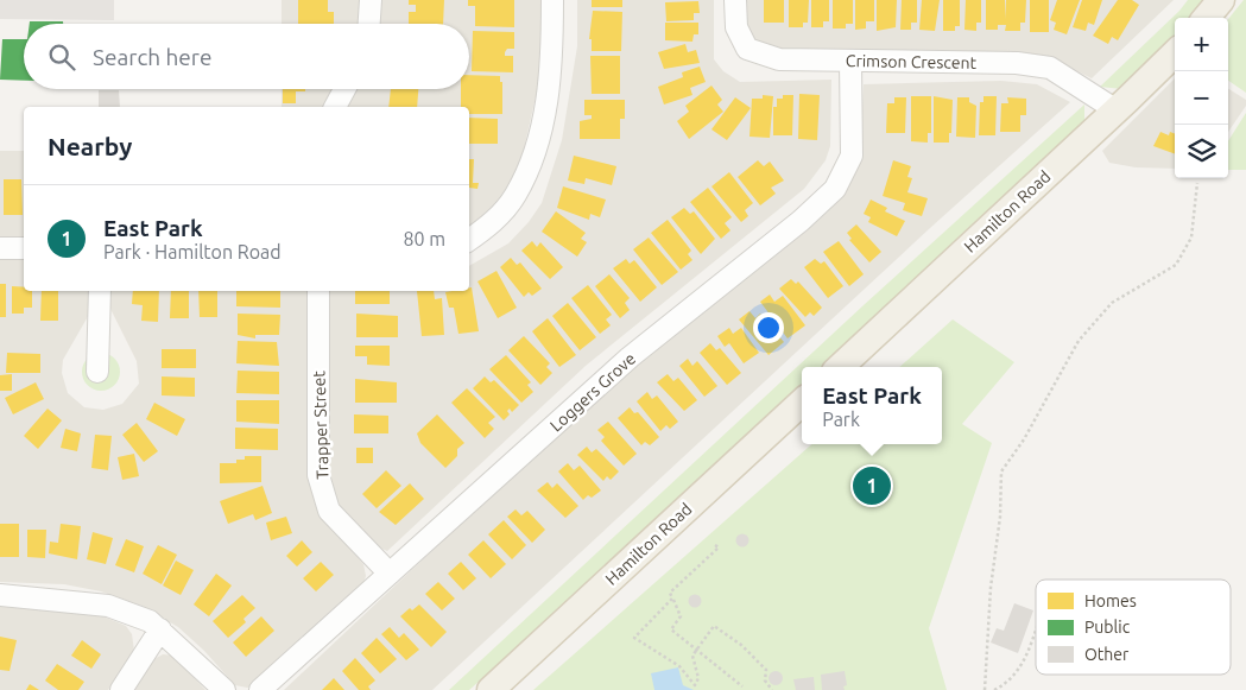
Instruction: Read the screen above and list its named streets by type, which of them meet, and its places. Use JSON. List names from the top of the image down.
{
  "streets": {
    "main road": ["Hamilton Road"],
    "street": ["Crimson Crescent", "Loggers Grove", "Trapper Street"]
  },
  "crossings": [
    ["Crimson Crescent", "Hamilton Road"],
    ["Crimson Crescent", "Loggers Grove"],
    ["Loggers Grove", "Trapper Street"]
  ],
  "legend": ["Homes", "Public", "Other"],
  "page": {
    "map_buttons": ["+", "−"],
    "search": "Search here",
    "heading": "Nearby",
    "list": [
      {
        "mark": "1",
        "name": "East Park",
        "note": "Park · Hamilton Road",
        "value": "80 m"
      }
    ],
    "popup": ["East Park", "Park"],
    "pins": "1"
  }
}
